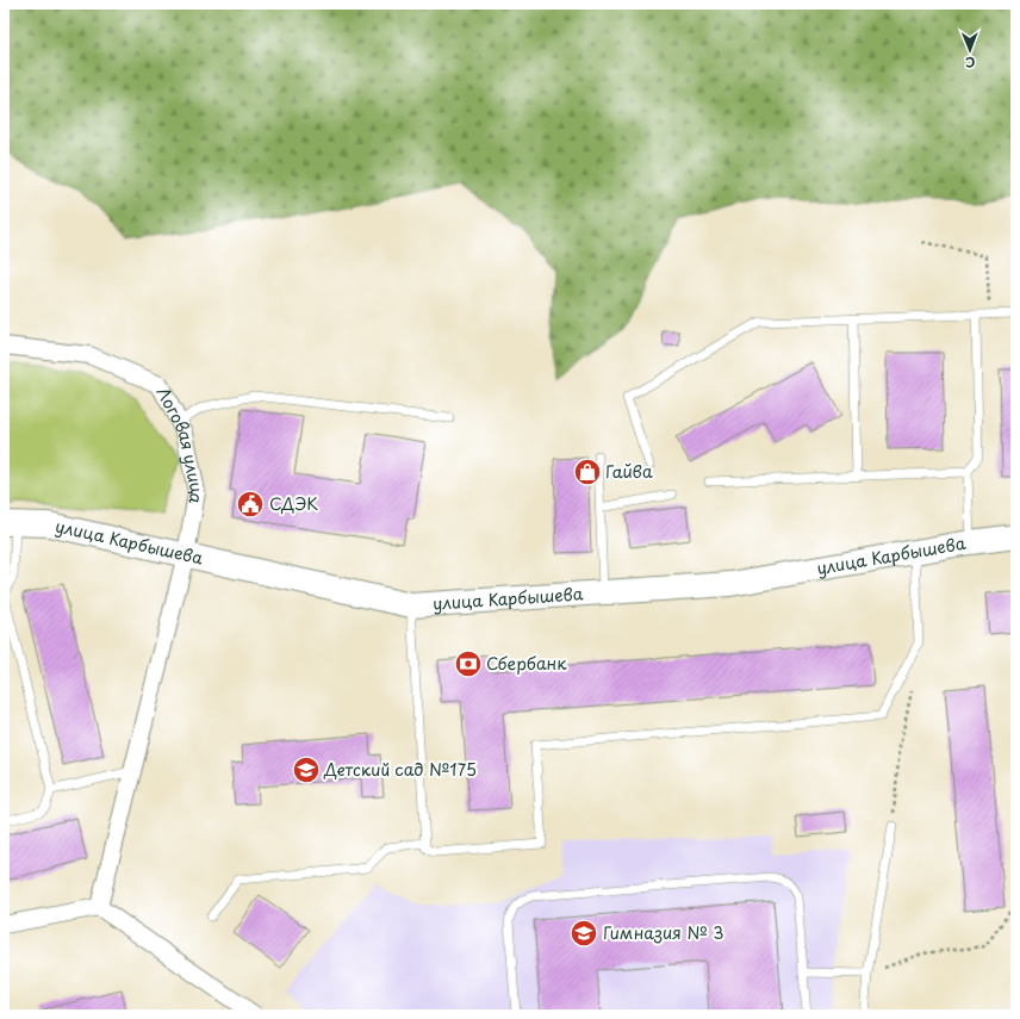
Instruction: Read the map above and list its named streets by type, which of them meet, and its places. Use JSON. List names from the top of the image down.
{
  "streets": {
    "street": ["Логовая улица", "улица Карбышева"]
  },
  "crossings": [
    ["Логовая улица", "улица Карбышева"]
  ],
  "places": {
    "shop": ["Гайва"],
    "public building": ["СДЭК"],
    "bank": ["Сбербанк"],
    "school or university": ["Детский сад №175", "Гимназия № 3"]
  },
  "north": "bottom"
}
